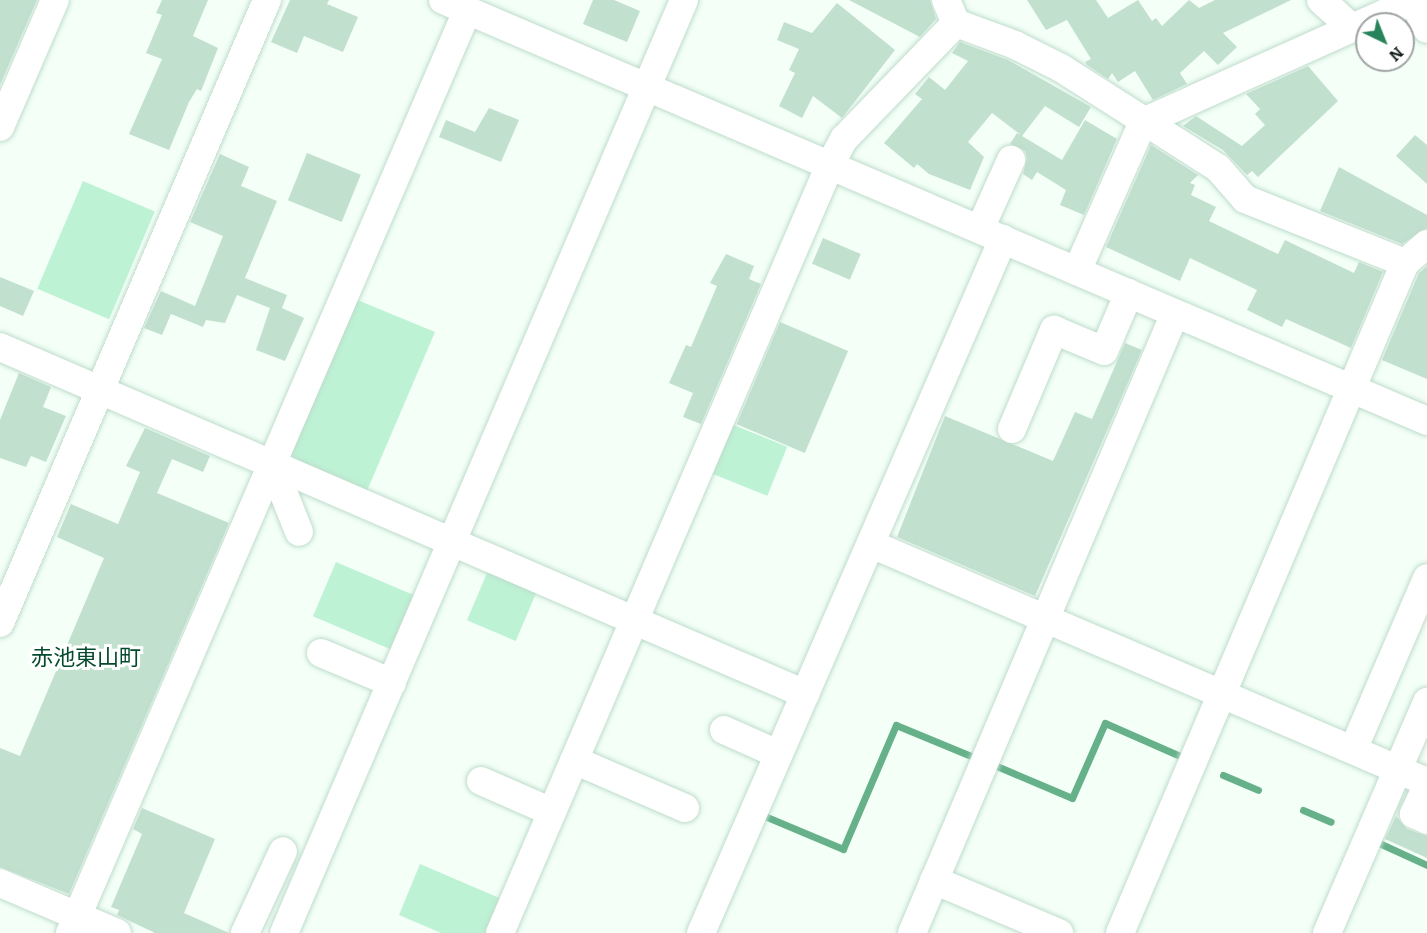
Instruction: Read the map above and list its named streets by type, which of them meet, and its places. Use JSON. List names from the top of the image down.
{
  "districts": ["赤池東山町"],
  "north": "bottom right"
}
